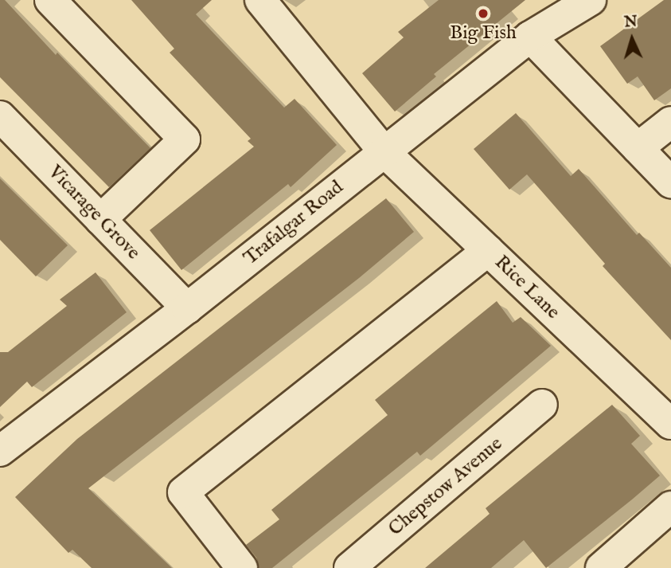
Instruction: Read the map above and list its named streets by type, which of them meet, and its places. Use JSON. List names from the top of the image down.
{
  "streets": {
    "street": [
      "Vicarage Grove",
      "Trafalgar Road",
      "Rice Lane",
      "Chepstow Avenue"
    ]
  },
  "crossings": [
    ["Vicarage Grove", "Trafalgar Road"],
    ["Trafalgar Road", "Rice Lane"]
  ],
  "places": ["Big Fish"],
  "north": "top"
}
